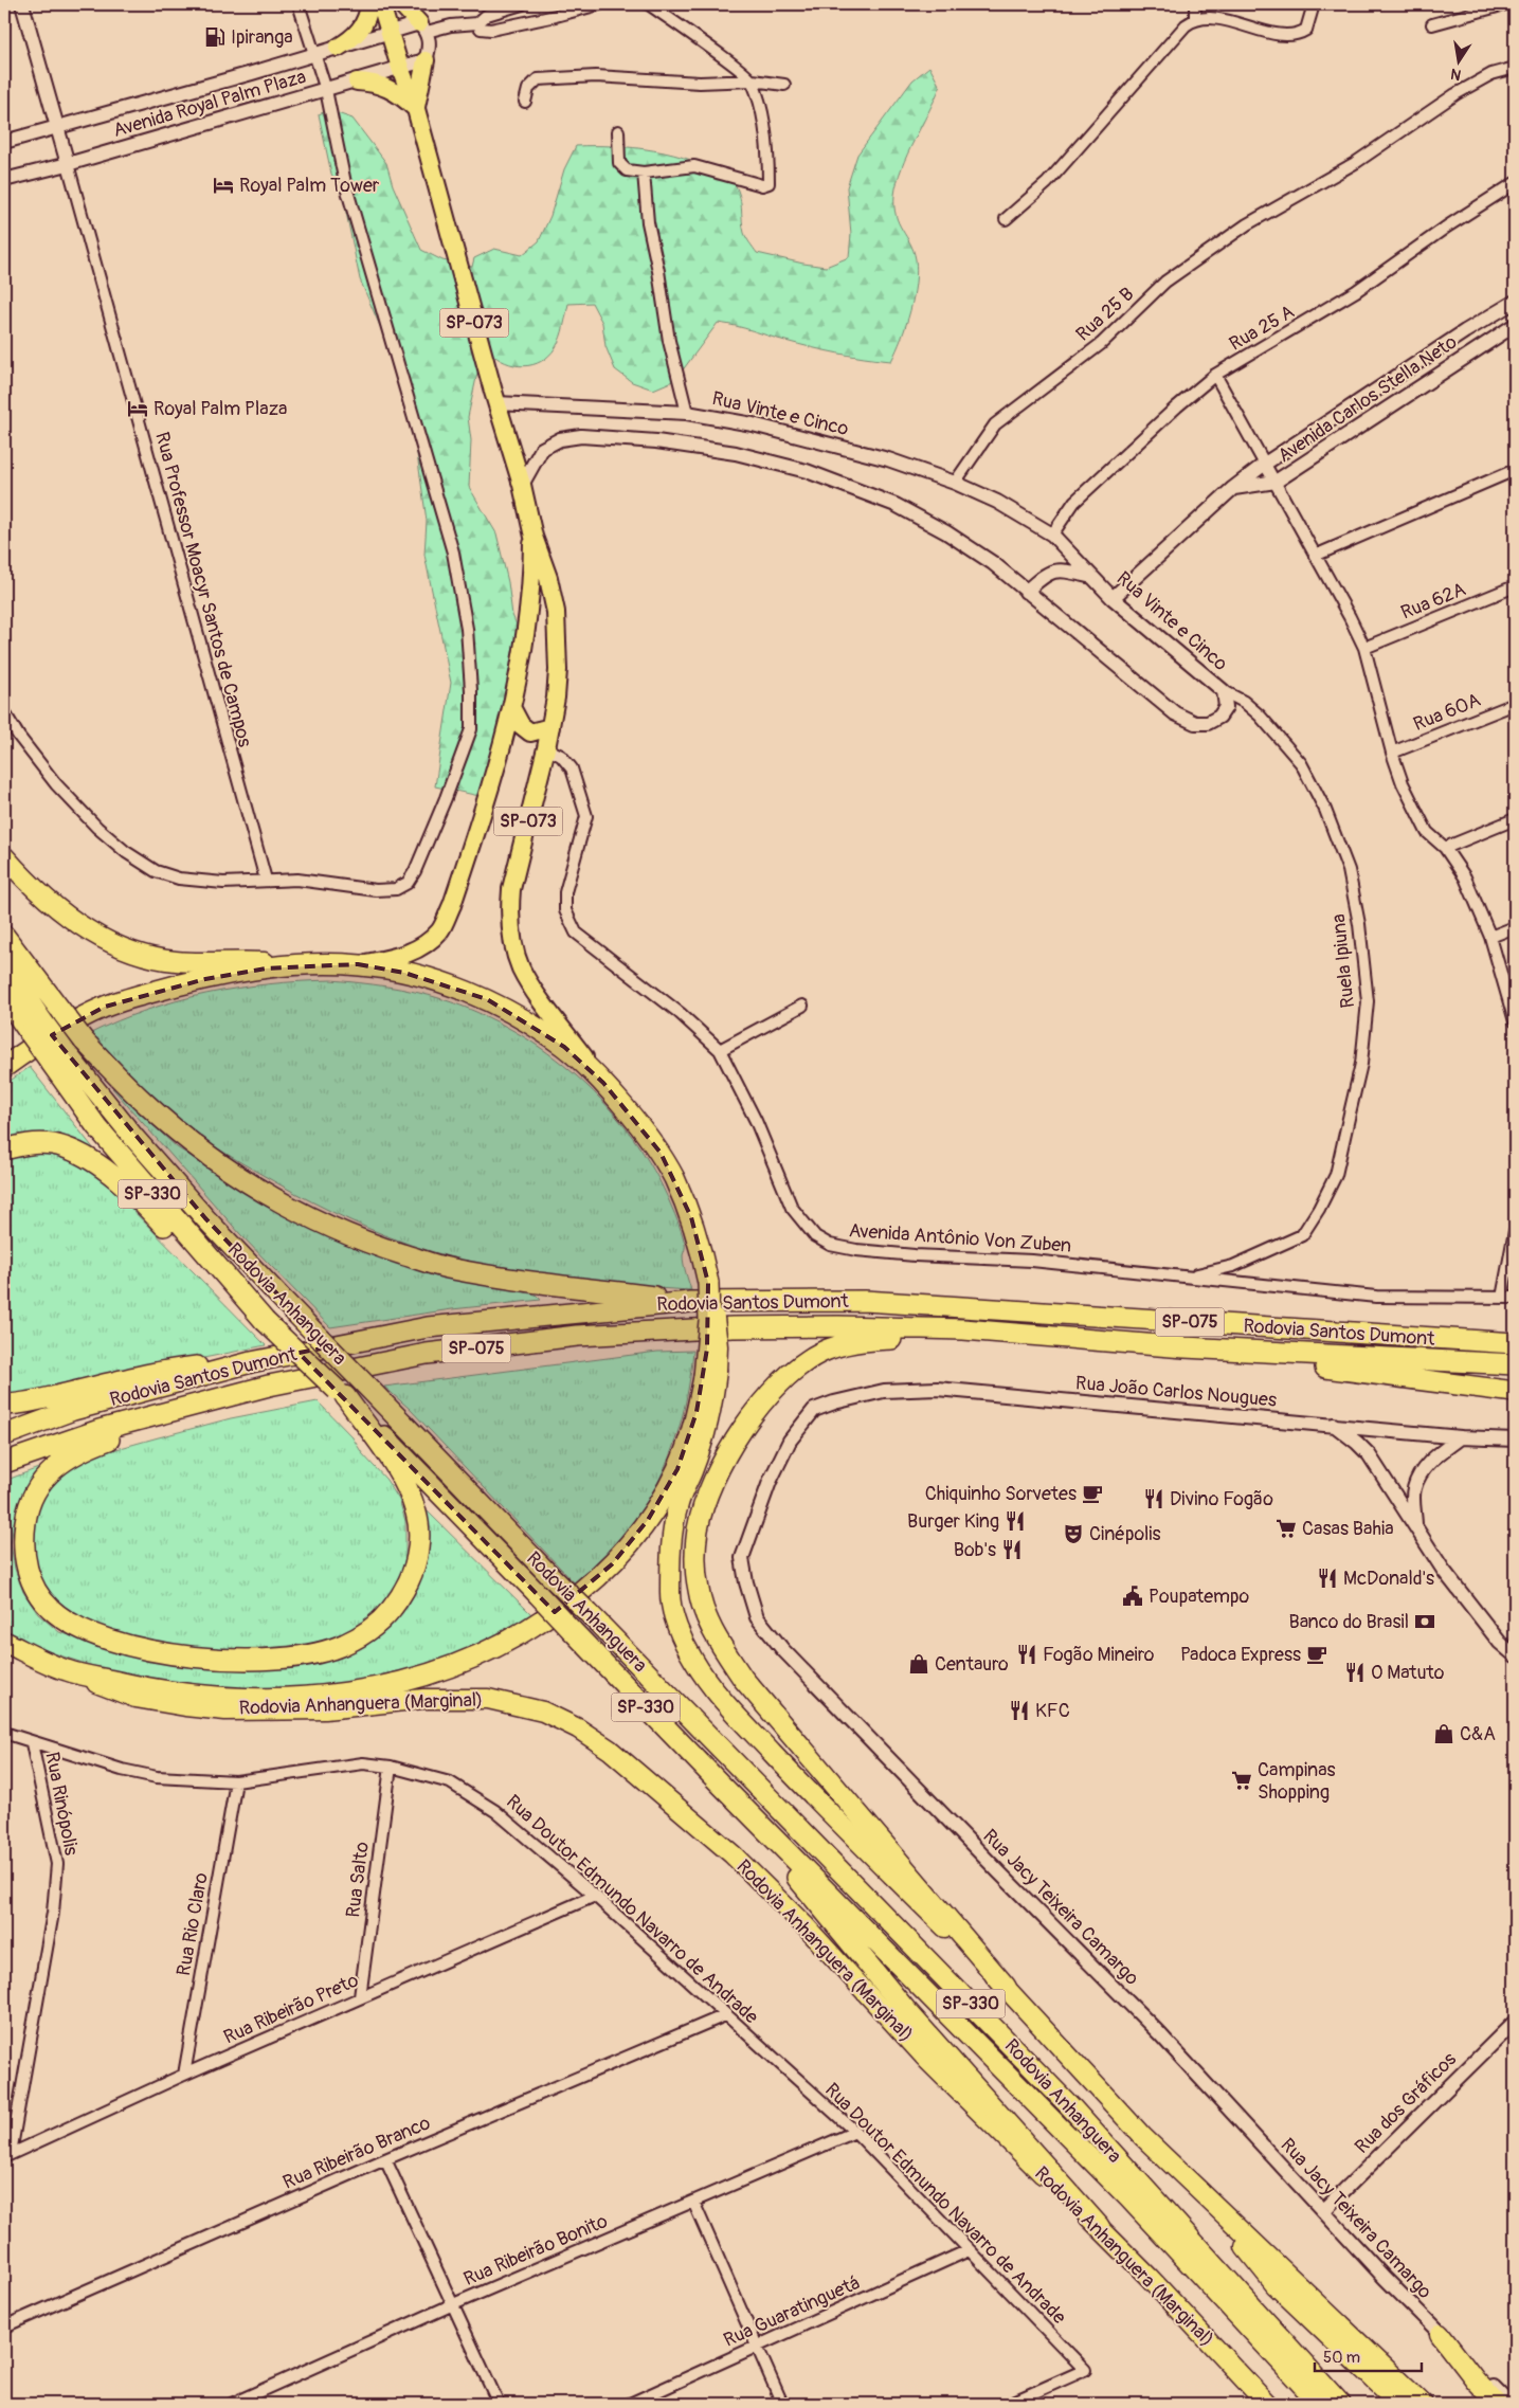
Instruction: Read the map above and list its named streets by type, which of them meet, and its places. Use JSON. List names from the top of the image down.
{
  "streets": {
    "highway": [
      "SP-330",
      "Rodovia Santos Dumont",
      "Rodovia Anhanguera",
      "SP-075",
      "Rodovia Anhanguera (Marginal)"
    ],
    "main road": ["SP-073"],
    "street": [
      "Avenida Royal Palm Plaza",
      "Rua 25 B",
      "Rua 25 A",
      "Avenida Carlos Stella Neto",
      "Rua Vinte e Cinco",
      "Rua Professor Moacyr Santos de Campos",
      "Rua 62A",
      "Rua 60A",
      "Ruela Ipiuna",
      "Avenida Antônio Von Zuben",
      "Rua João Carlos Nougues",
      "Rua Rinópolis",
      "Rua Salto",
      "Rua Jacy Teixeira Camargo",
      "Rua Doutor Edmundo Navarro de Andrade",
      "Rua Rio Claro",
      "Rua Ribeirão Preto",
      "Rua dos Gráficos",
      "Rua Ribeirão Branco",
      "Rua Ribeirão Bonito",
      "Rua Guaratinguetá"
    ]
  },
  "crossings": [
    ["Avenida Royal Palm Plaza", "SP-073"],
    ["Avenida Royal Palm Plaza", "Rua Professor Moacyr Santos de Campos"],
    ["Rua 25 B", "Rua Vinte e Cinco"],
    ["SP-073", "Rua Vinte e Cinco"],
    ["SP-073", "Avenida Antônio Von Zuben"],
    ["Rua 25 A", "Rua Vinte e Cinco"],
    ["Avenida Carlos Stella Neto", "Rua Vinte e Cinco"],
    ["Rua Vinte e Cinco", "Ruela Ipiuna"],
    ["Ruela Ipiuna", "Avenida Antônio Von Zuben"],
    ["Rua João Carlos Nougues", "Rua Jacy Teixeira Camargo"],
    ["Rua Rinópolis", "Rua Doutor Edmundo Navarro de Andrade"],
    ["Rua Rinópolis", "Rua Ribeirão Preto"],
    ["Rua Salto", "Rua Doutor Edmundo Navarro de Andrade"],
    ["Rua Salto", "Rua Ribeirão Preto"],
    ["Rua Jacy Teixeira Camargo", "Rua dos Gráficos"],
    ["Rua Doutor Edmundo Navarro de Andrade", "Rua Rio Claro"],
    ["Rua Doutor Edmundo Navarro de Andrade", "Rua Ribeirão Preto"],
    ["Rua Doutor Edmundo Navarro de Andrade", "Rua Ribeirão Branco"],
    ["Rua Doutor Edmundo Navarro de Andrade", "Rua Ribeirão Bonito"],
    ["Rua Doutor Edmundo Navarro de Andrade", "Rua Guaratinguetá"],
    ["Rua Rio Claro", "Rua Ribeirão Preto"]
  ],
  "places": {
    "fuel station": ["Ipiranga"],
    "hotel": ["Royal Palm Tower", "Royal Palm Plaza"],
    "cafe": ["Chiquinho Sorvetes", "Padoca Express"],
    "restaurant": [
      "Divino Fogão",
      "Burger King",
      "Bob's",
      "McDonald's",
      "Fogão Mineiro",
      "O Matuto",
      "KFC"
    ],
    "supermarket": ["Casas Bahia", "Campinas Shopping"],
    "theatre": ["Cinépolis"],
    "public building": ["Poupatempo"],
    "bank": ["Banco do Brasil"],
    "shop": ["Centauro", "C&A"]
  },
  "scale_bar": "50 m",
  "north": "bottom"
}
